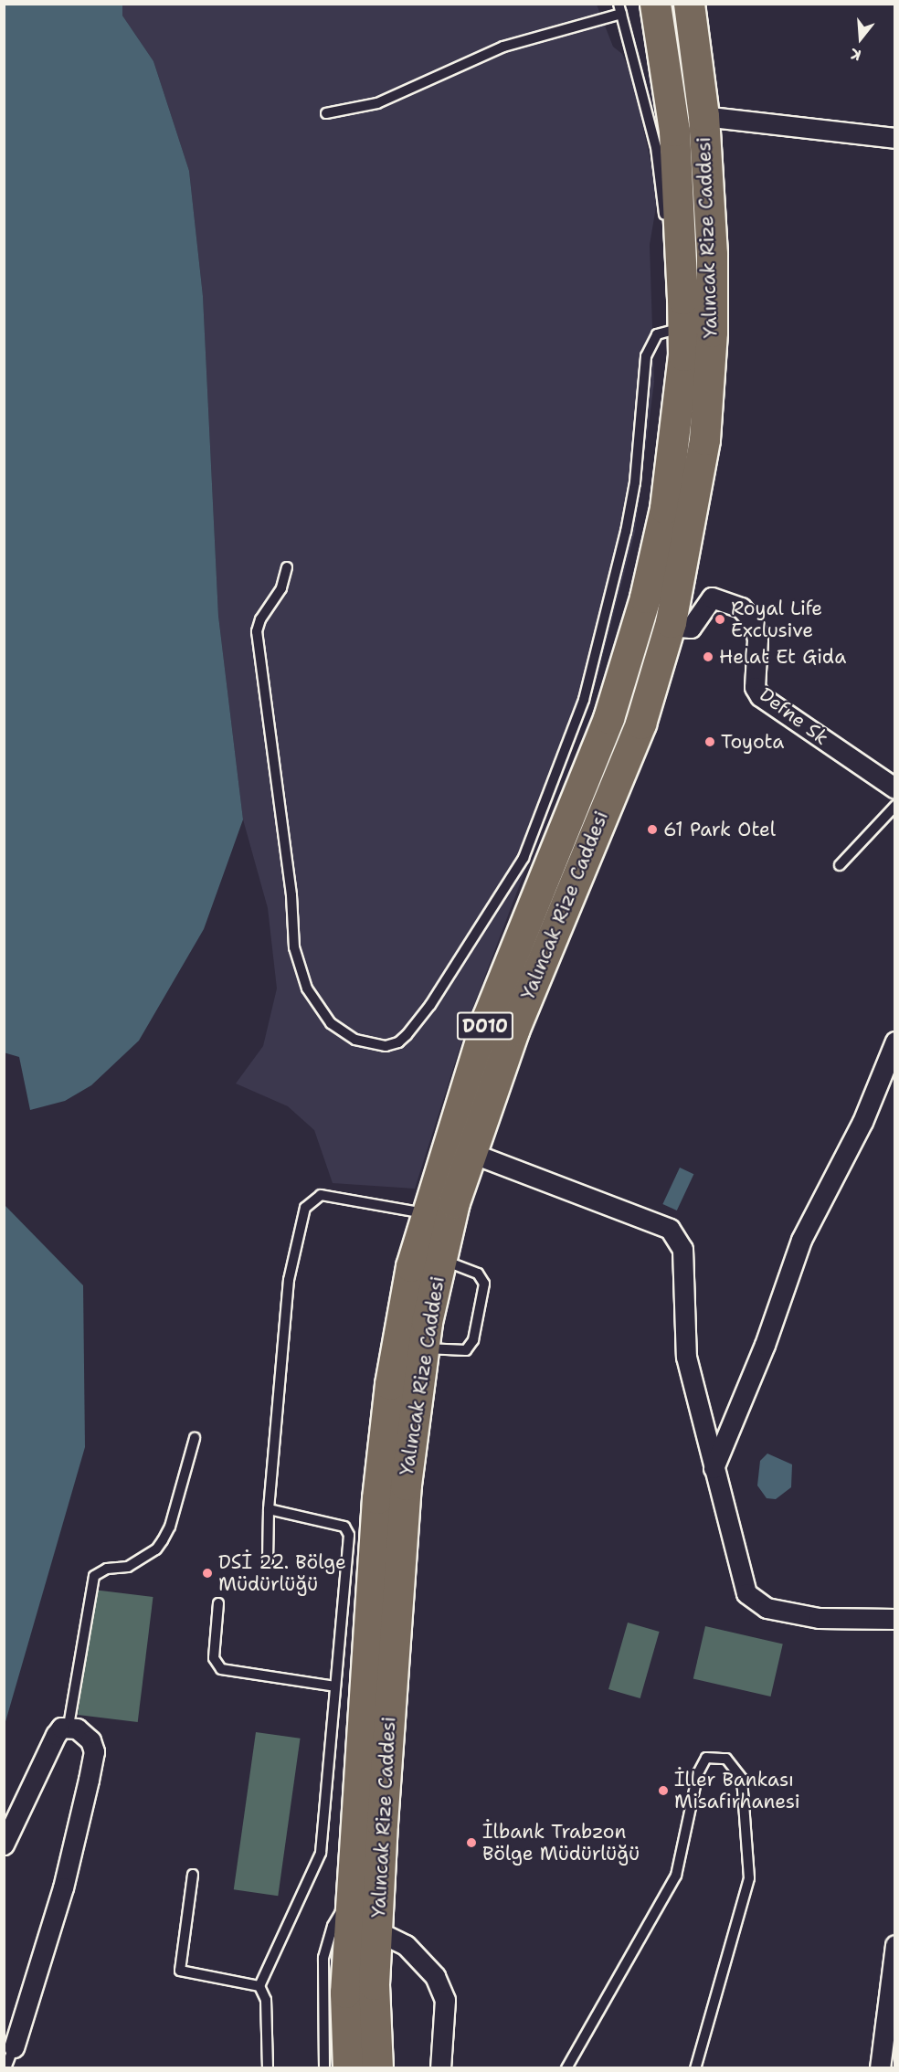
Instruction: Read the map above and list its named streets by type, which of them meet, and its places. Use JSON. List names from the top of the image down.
{
  "streets": {
    "highway": ["Yalıncak Rize Caddesi", "D010"],
    "street": ["Defne Sk"]
  },
  "crossings": [
    ["Yalıncak Rize Caddesi", "Defne Sk"]
  ],
  "places": [
    "Royal Life Exclusive",
    "Helat Et Gida",
    "Toyota",
    "61 Park Otel",
    "DSİ 22. Bölge Müdürlüğü",
    "İller Bankası Misafirhanesi",
    "İlbank Trabzon Bölge Müdürlüğü"
  ],
  "north": "bottom"
}
